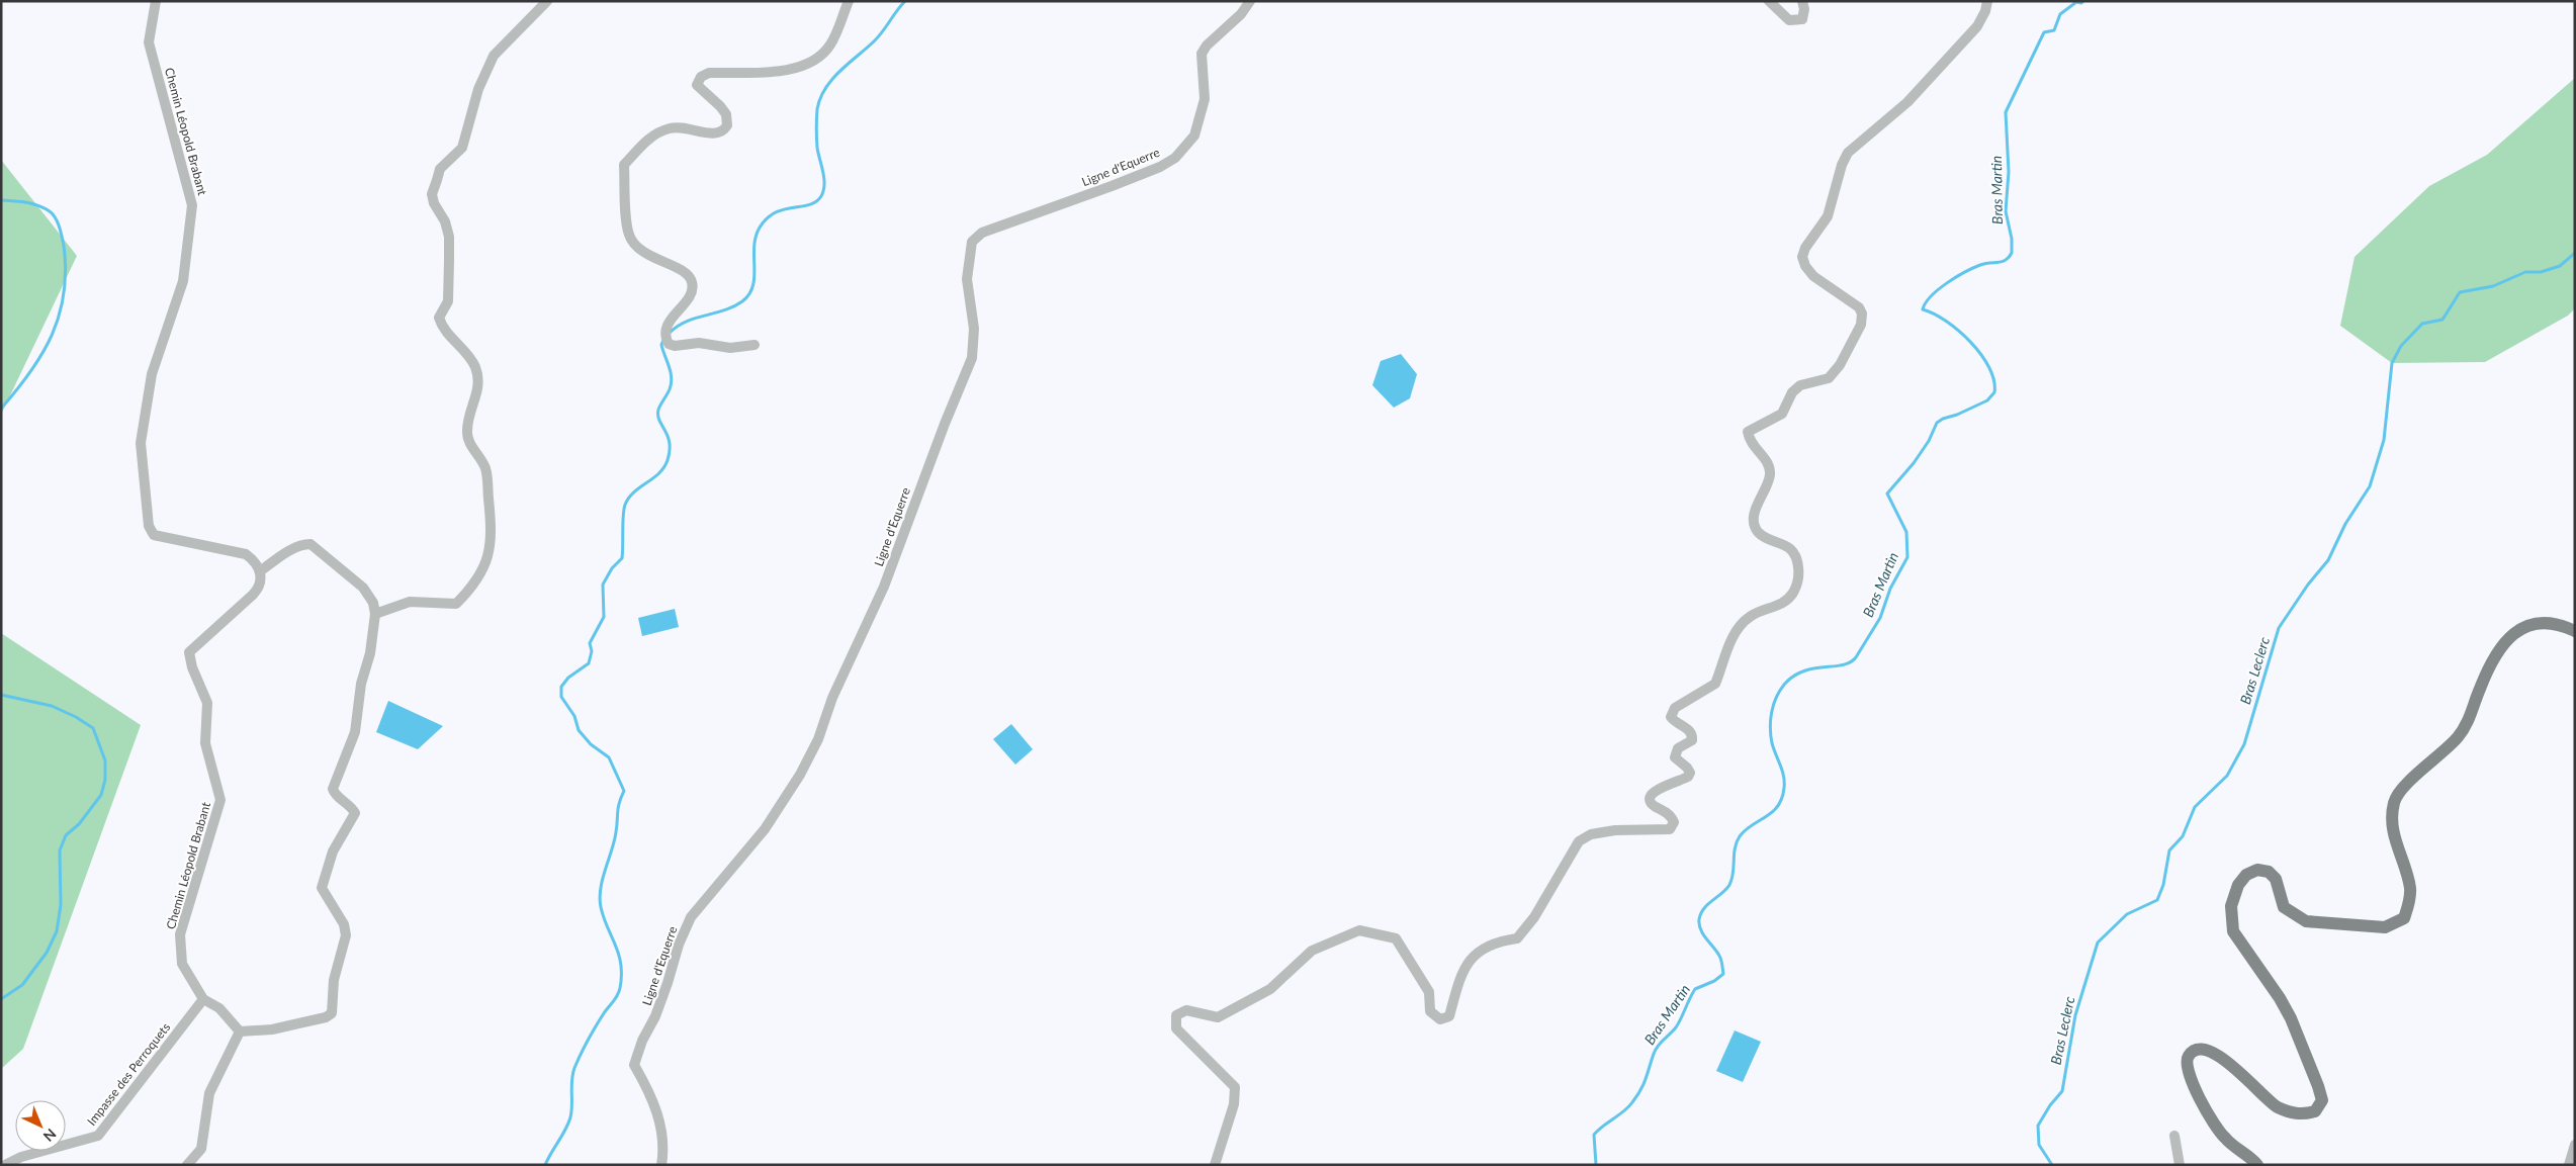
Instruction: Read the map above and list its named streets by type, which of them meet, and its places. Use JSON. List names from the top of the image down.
{
  "streets": {
    "street": ["Chemin Léopold Brabant", "Ligne d'Equerre", "Impasse des Perroquets"]
  },
  "crossings": [
    ["Chemin Léopold Brabant", "Impasse des Perroquets"]
  ],
  "water": ["Bras Martin", "Bras Leclerc"],
  "north": "bottom right"
}
